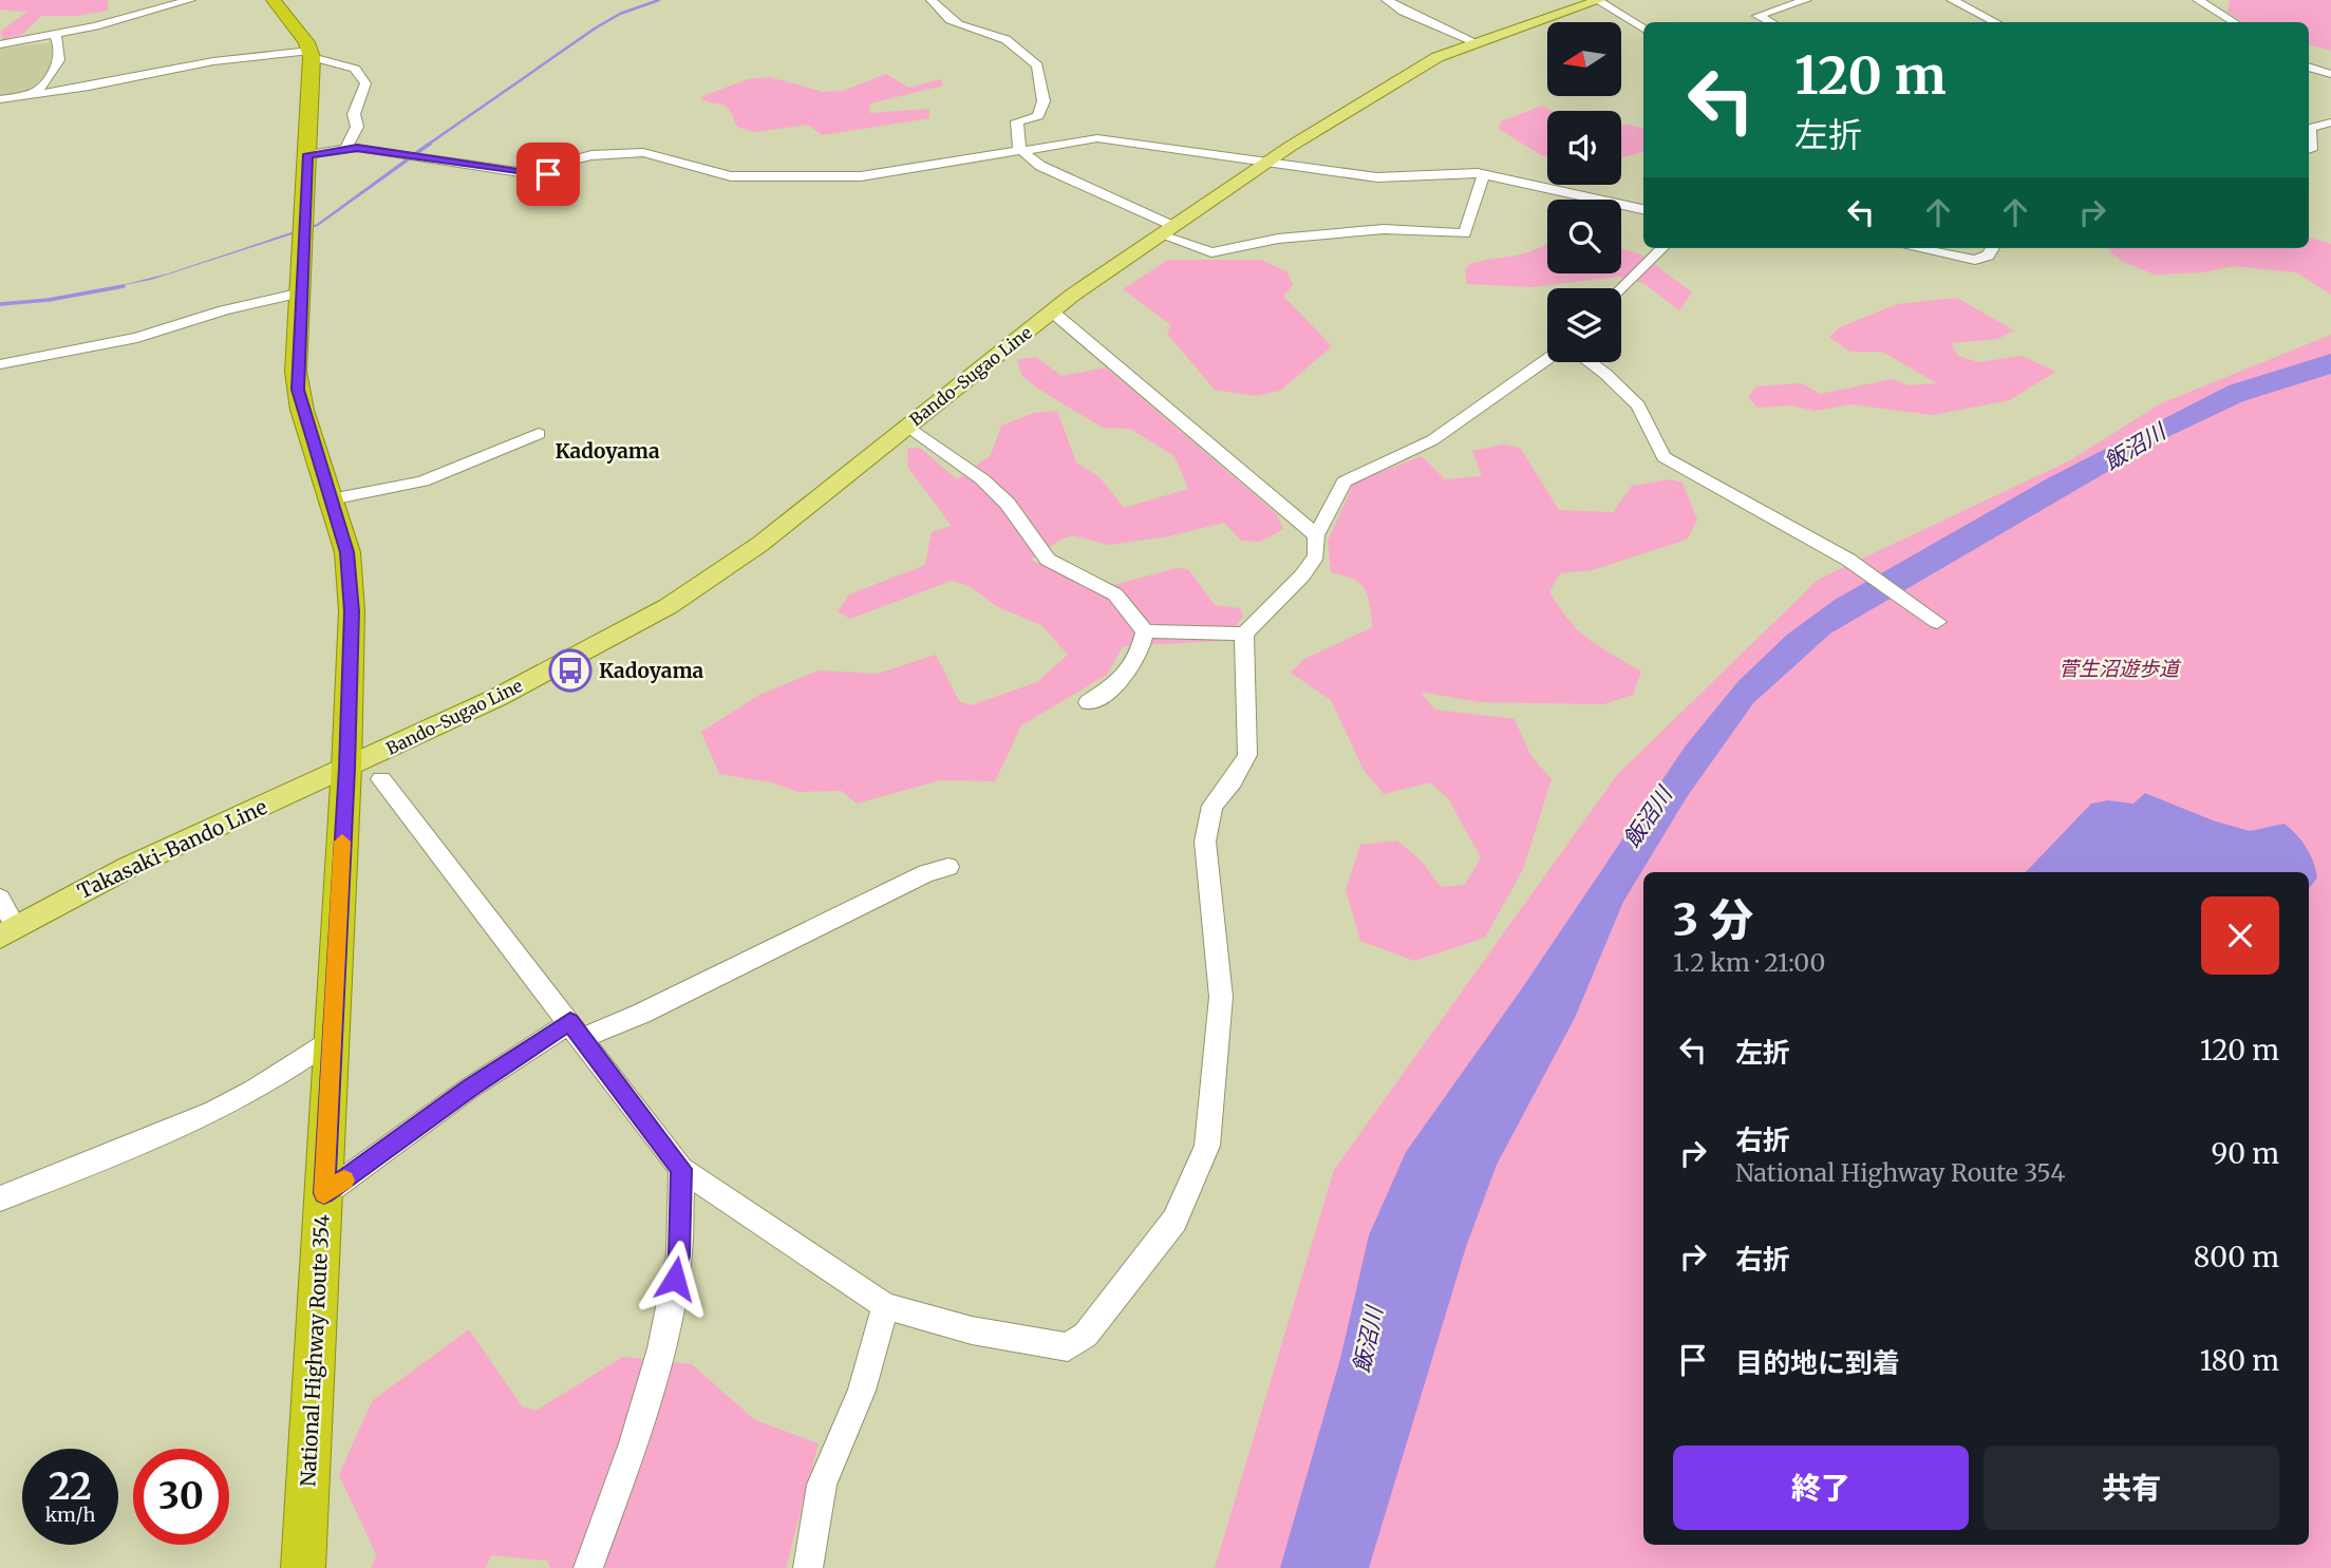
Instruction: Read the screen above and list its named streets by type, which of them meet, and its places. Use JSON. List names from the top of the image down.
{
  "streets": {
    "highway": ["National Highway Route 354"],
    "main road": ["Bando-Sugao Line", "Takasaki-Bando Line"]
  },
  "crossings": [
    ["Bando-Sugao Line", "Takasaki-Bando Line"],
    ["Bando-Sugao Line", "National Highway Route 354"],
    ["Takasaki-Bando Line", "National Highway Route 354"]
  ],
  "districts": ["Kadoyama"],
  "water": ["飯沼川"],
  "parks": ["菅生沼遊歩道"],
  "places": {
    "bus stop": ["Kadoyama"]
  },
  "north": "left",
  "page": {
    "turn": ["120 m", "左折"],
    "heading": ["3 分", "1.2 km · 21:00"],
    "list": [
      {
        "name": "左折",
        "value": "120 m"
      },
      {
        "name": "右折",
        "note": "National Highway Route 354",
        "value": "90 m"
      },
      {
        "name": "右折",
        "value": "800 m"
      },
      {
        "name": "目的地に到着",
        "value": "180 m"
      }
    ],
    "buttons": ["終了", "共有"],
    "speed": "22 km/h",
    "limit": "30"
  }
}
